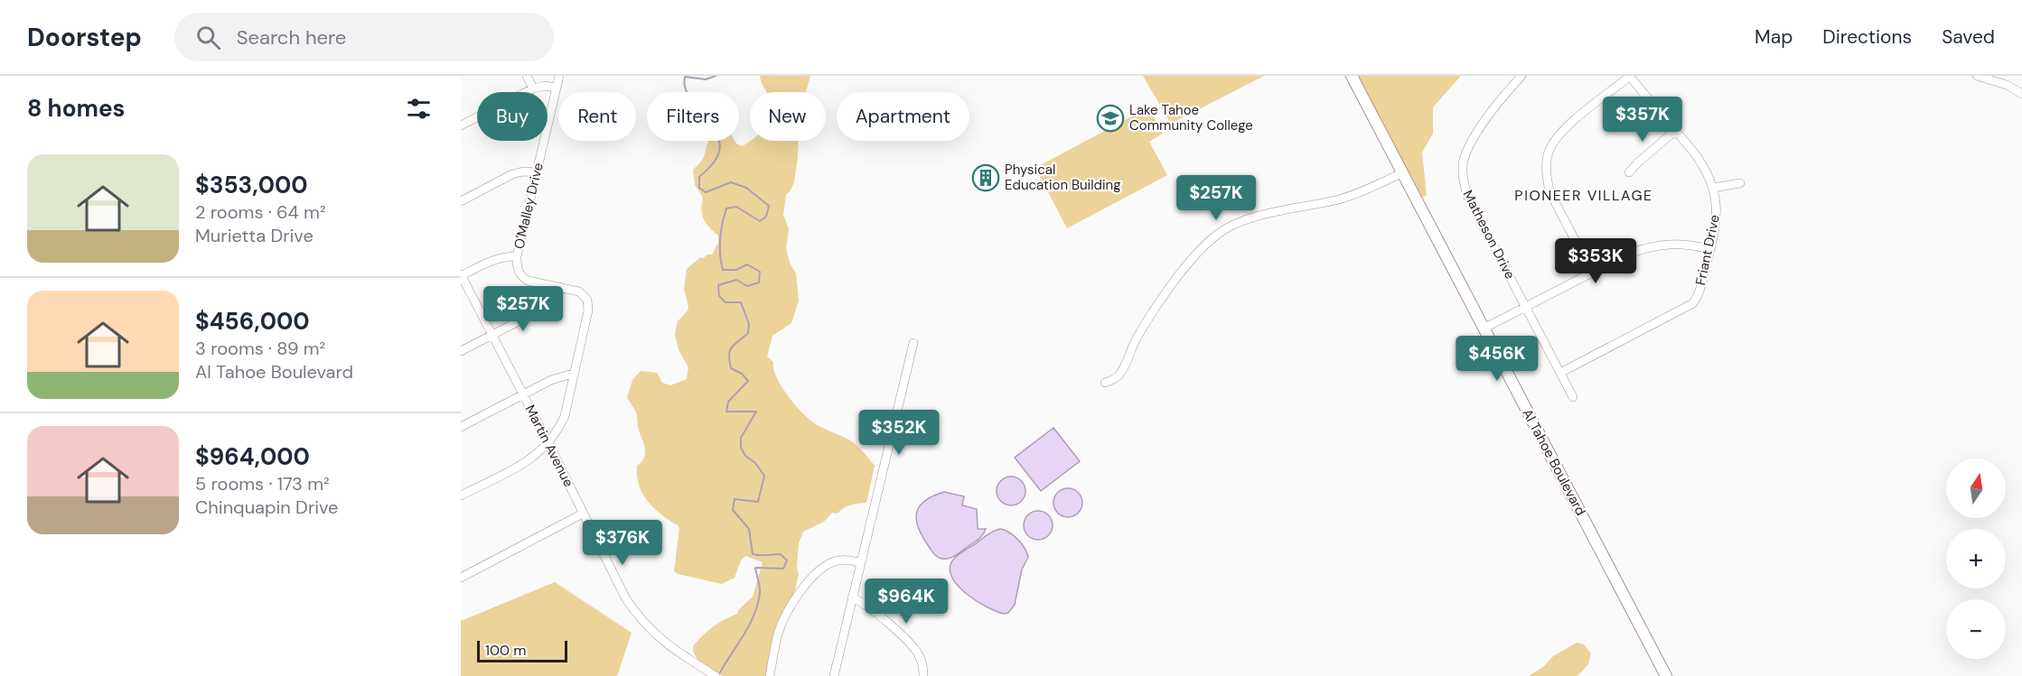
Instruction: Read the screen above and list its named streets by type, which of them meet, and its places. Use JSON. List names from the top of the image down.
{
  "streets": {
    "main road": ["Al Tahoe Boulevard"],
    "street": [
      "O'Malley Drive",
      "Matheson Drive",
      "Friant Drive",
      "Martin Avenue"
    ]
  },
  "crossings": [
    ["O'Malley Drive", "Martin Avenue"],
    ["Matheson Drive", "Friant Drive"]
  ],
  "districts": ["PIONEER VILLAGE"],
  "places": {
    "school or university": ["Lake Tahoe Community College"],
    "building": ["Physical Education Building"]
  },
  "scale_bar": "100 m",
  "north": "top",
  "page": {
    "header": "Doorstep",
    "search": "Search here",
    "nav": ["Map", "Directions", "Saved"],
    "heading": "8 homes",
    "chip": [
      "Buy",
      "Rent",
      "Filters",
      "New",
      "Apartment"
    ],
    "price": [
      "$357K",
      "$257K",
      "$353K",
      "$257K",
      "$456K",
      "$352K",
      "$376K",
      "$964K"
    ],
    "list": [
      {
        "name": "$353,000",
        "note": "2 rooms · 64 m² · Murietta Drive"
      },
      {
        "name": "$456,000",
        "note": "3 rooms · 89 m² · Al Tahoe Boulevard"
      },
      {
        "name": "$964,000",
        "note": "5 rooms · 173 m² · Chinquapin Drive"
      }
    ],
    "map_buttons": ["+", "−"],
    "scale": "100 m"
  }
}
